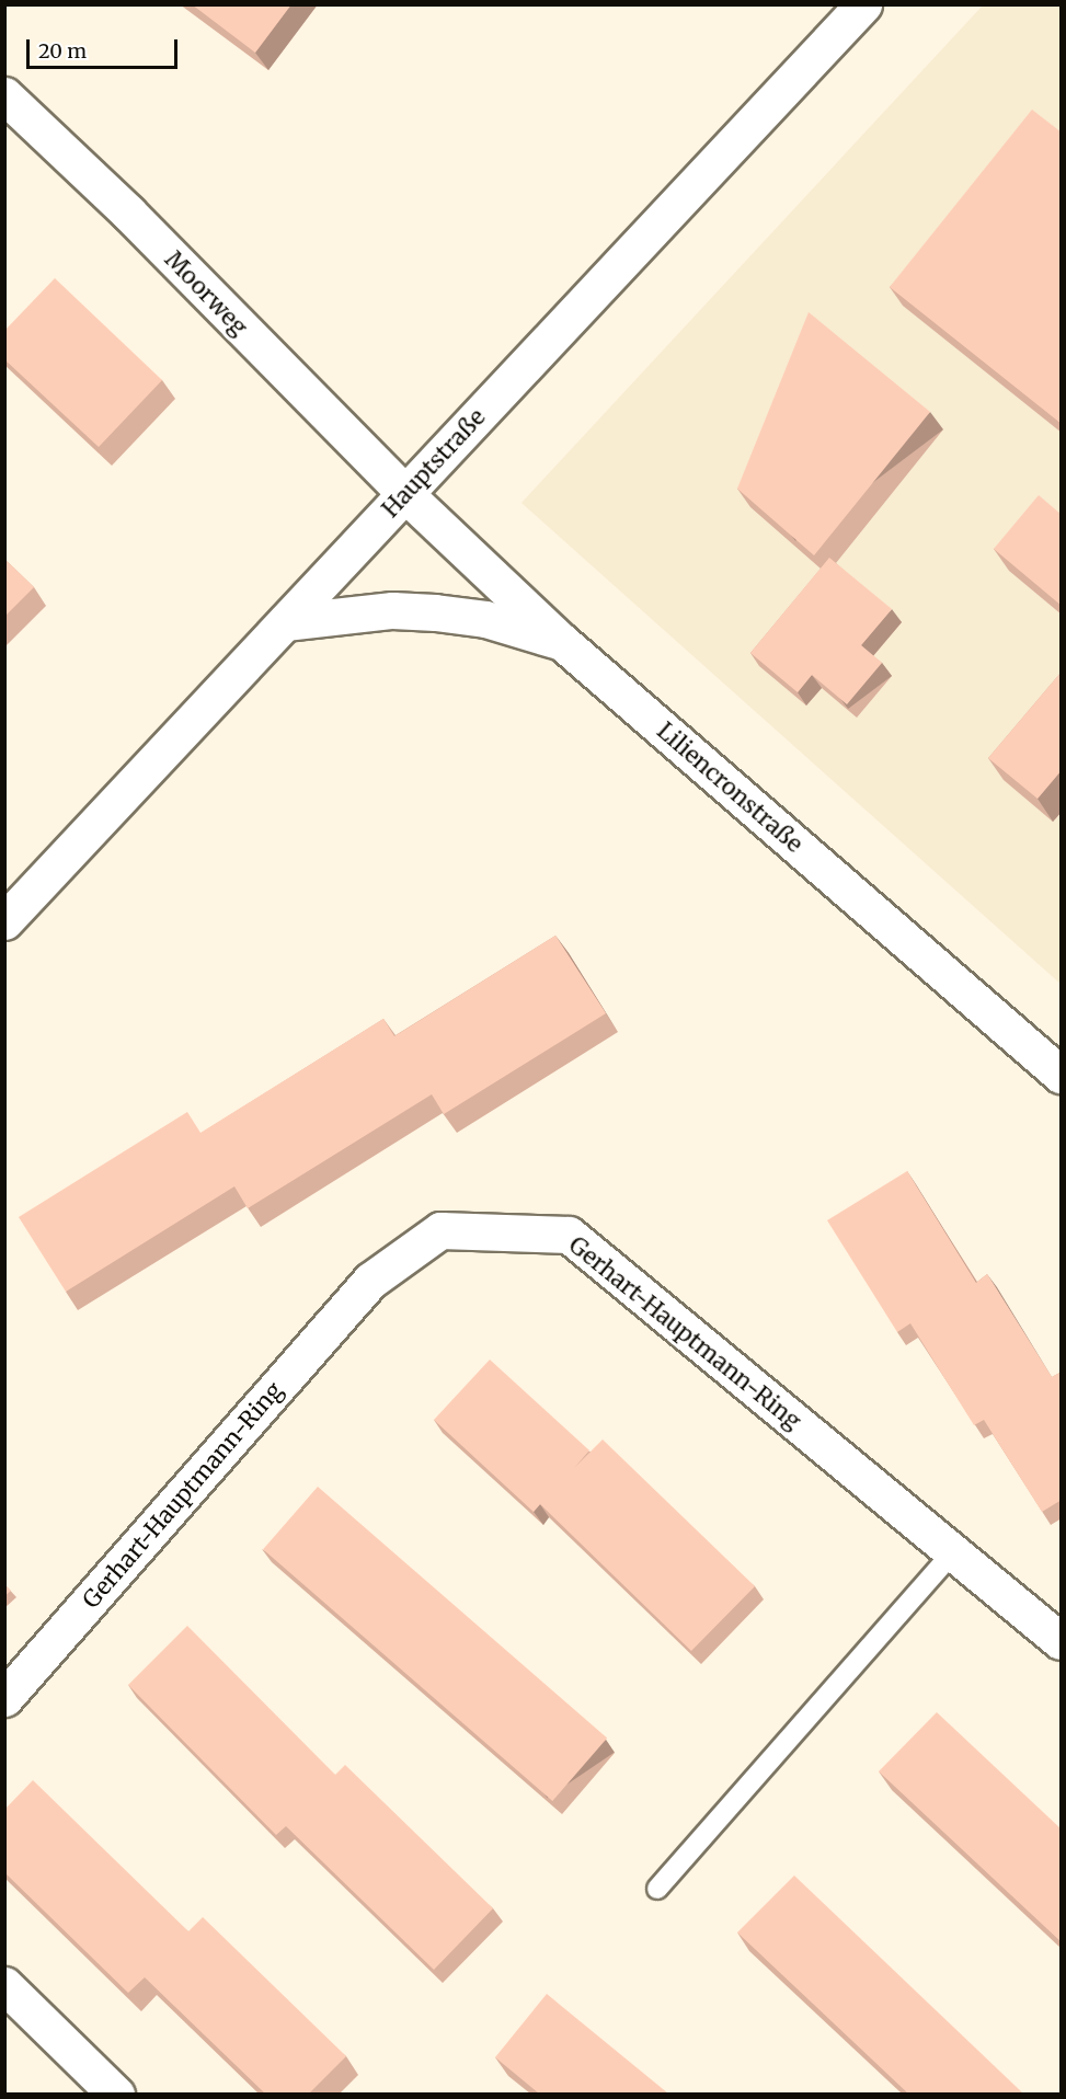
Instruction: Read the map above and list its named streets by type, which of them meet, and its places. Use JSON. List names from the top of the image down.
{
  "streets": {
    "street": [
      "Moorweg",
      "Hauptstraße",
      "Liliencronstraße",
      "Gerhart-Hauptmann-Ring"
    ]
  },
  "crossings": [
    ["Moorweg", "Hauptstraße"],
    ["Moorweg", "Liliencronstraße"],
    ["Hauptstraße", "Liliencronstraße"]
  ],
  "scale_bar": "20 m"
}
